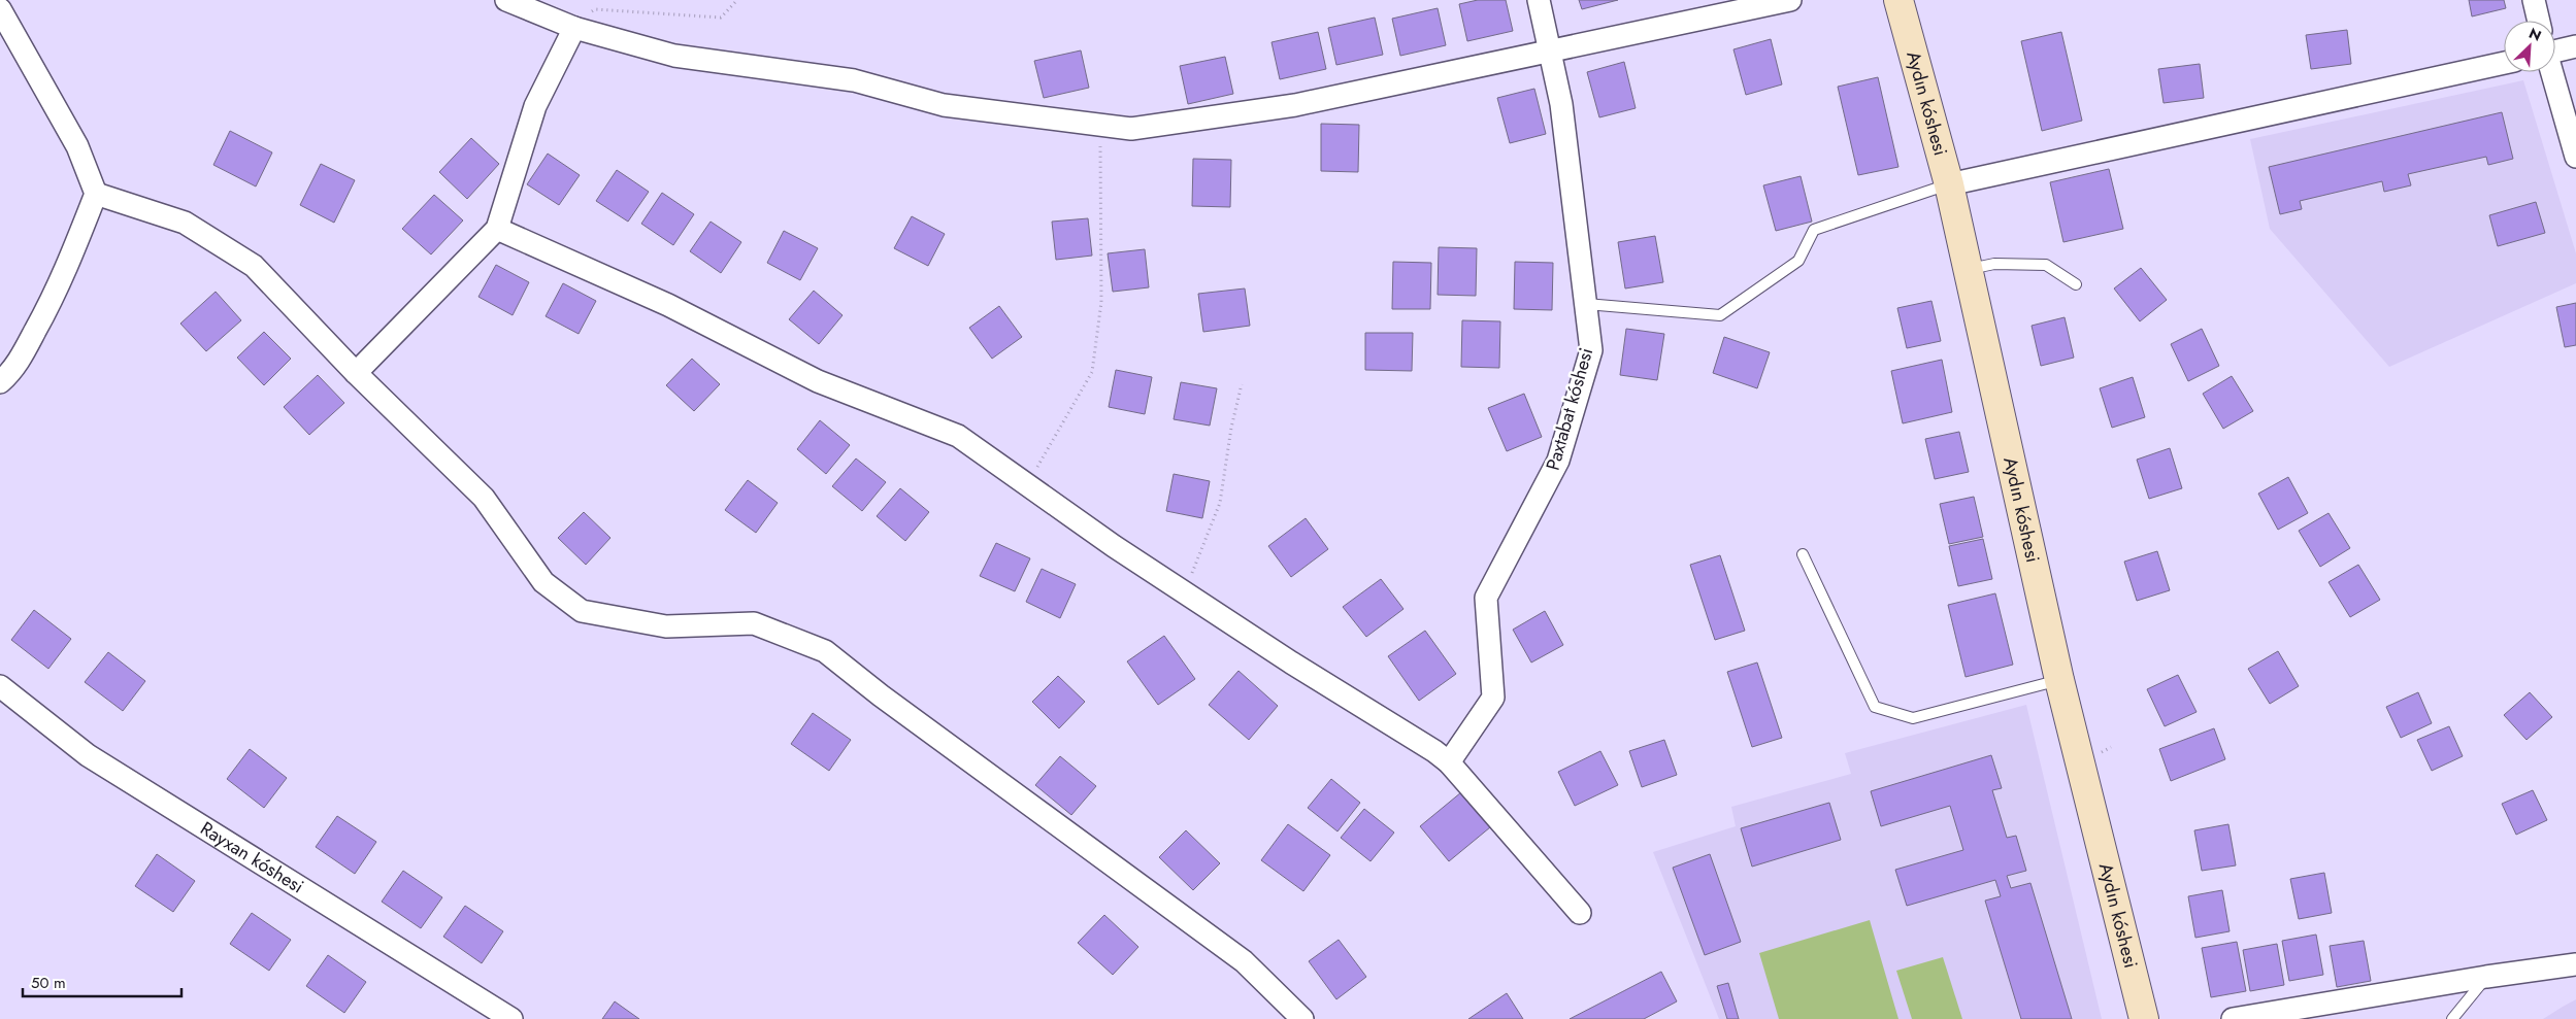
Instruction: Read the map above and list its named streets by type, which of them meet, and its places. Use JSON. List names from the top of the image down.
{
  "streets": {
    "street": ["Aydın kóshesi", "Paxtabat kóshesi", "Rayxan kóshesi"]
  },
  "scale_bar": "50 m",
  "north": "top right"
}
